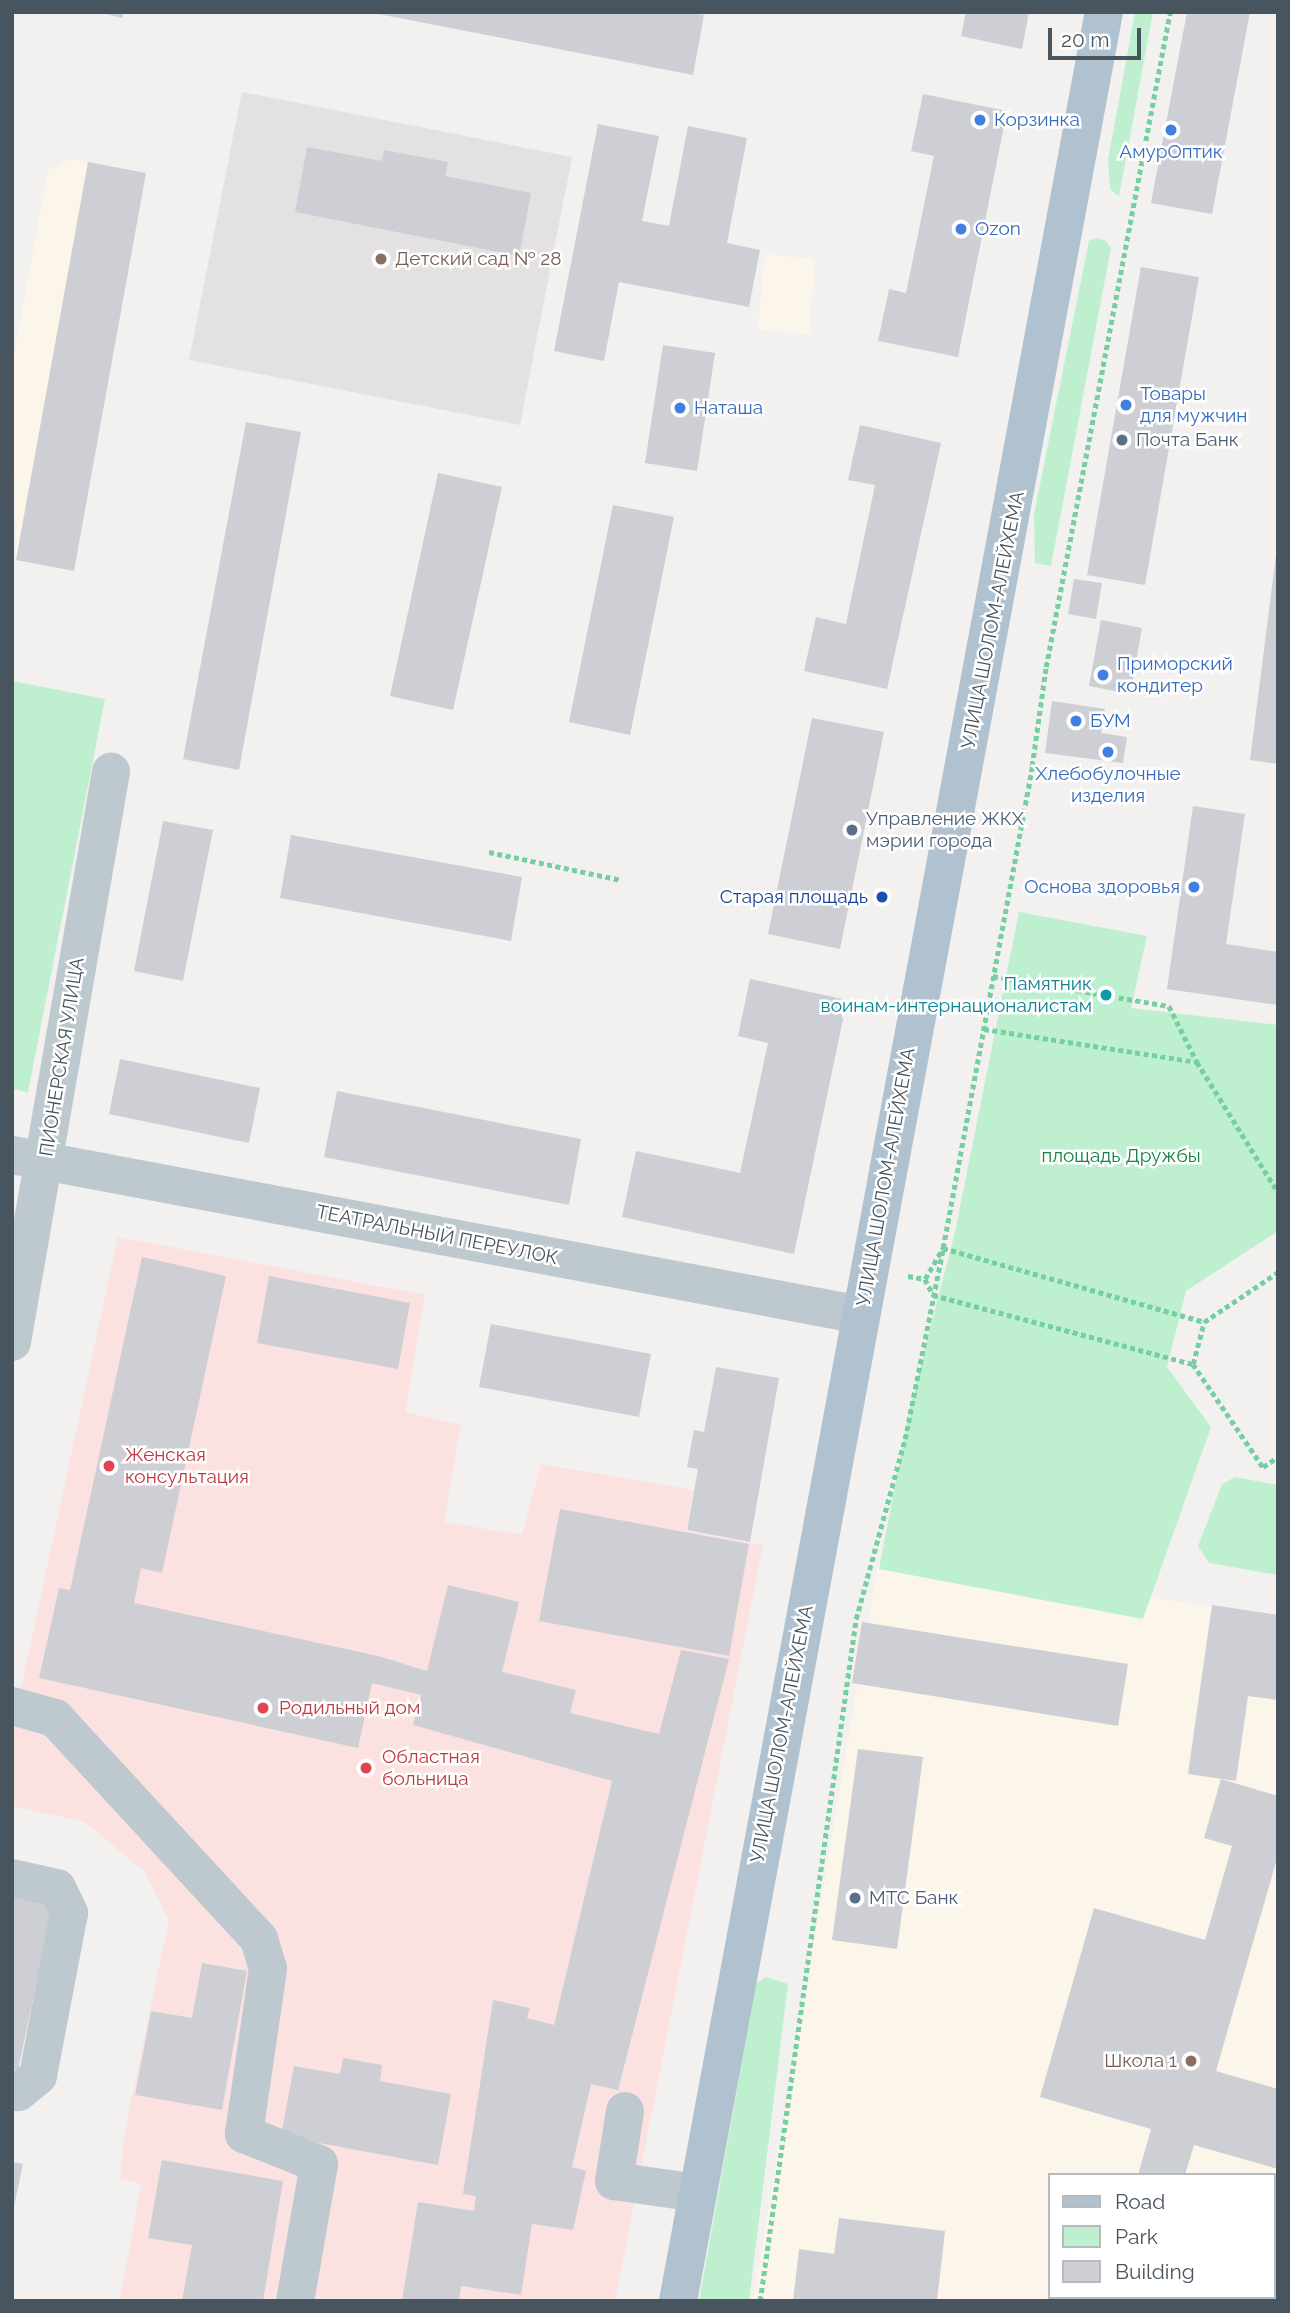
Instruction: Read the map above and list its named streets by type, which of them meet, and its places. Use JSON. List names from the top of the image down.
{
  "streets": {
    "main road": ["УЛИЦА ШОЛОМ-АЛЕЙХЕМА"],
    "street": ["ПИОНЕРСКАЯ УЛИЦА", "ТЕАТРАЛЬНЫЙ ПЕРЕУЛОК"]
  },
  "crossings": [
    ["УЛИЦА ШОЛОМ-АЛЕЙХЕМА", "ТЕАТРАЛЬНЫЙ ПЕРЕУЛОК"],
    ["ПИОНЕРСКАЯ УЛИЦА", "ТЕАТРАЛЬНЫЙ ПЕРЕУЛОК"]
  ],
  "parks": ["площадь Дружбы"],
  "places": [
    "Корзинка",
    "АмурОптик",
    "Ozon",
    "Детский сад № 28",
    "Товары для мужчин",
    "Наташа",
    "Почта Банк",
    "Приморский кондитер",
    "БУМ",
    "Хлебобулочные изделия",
    "Управление ЖКХ мэрии города",
    "Основа здоровья",
    "Старая площадь",
    "Памятник воинам-интернационалистам",
    "Женская консультация",
    "Родильный дом",
    "Областная больница",
    "МТС Банк",
    "Школа 1"
  ],
  "legend": ["Road", "Park", "Building"],
  "scale_bar": "20 m"
}
